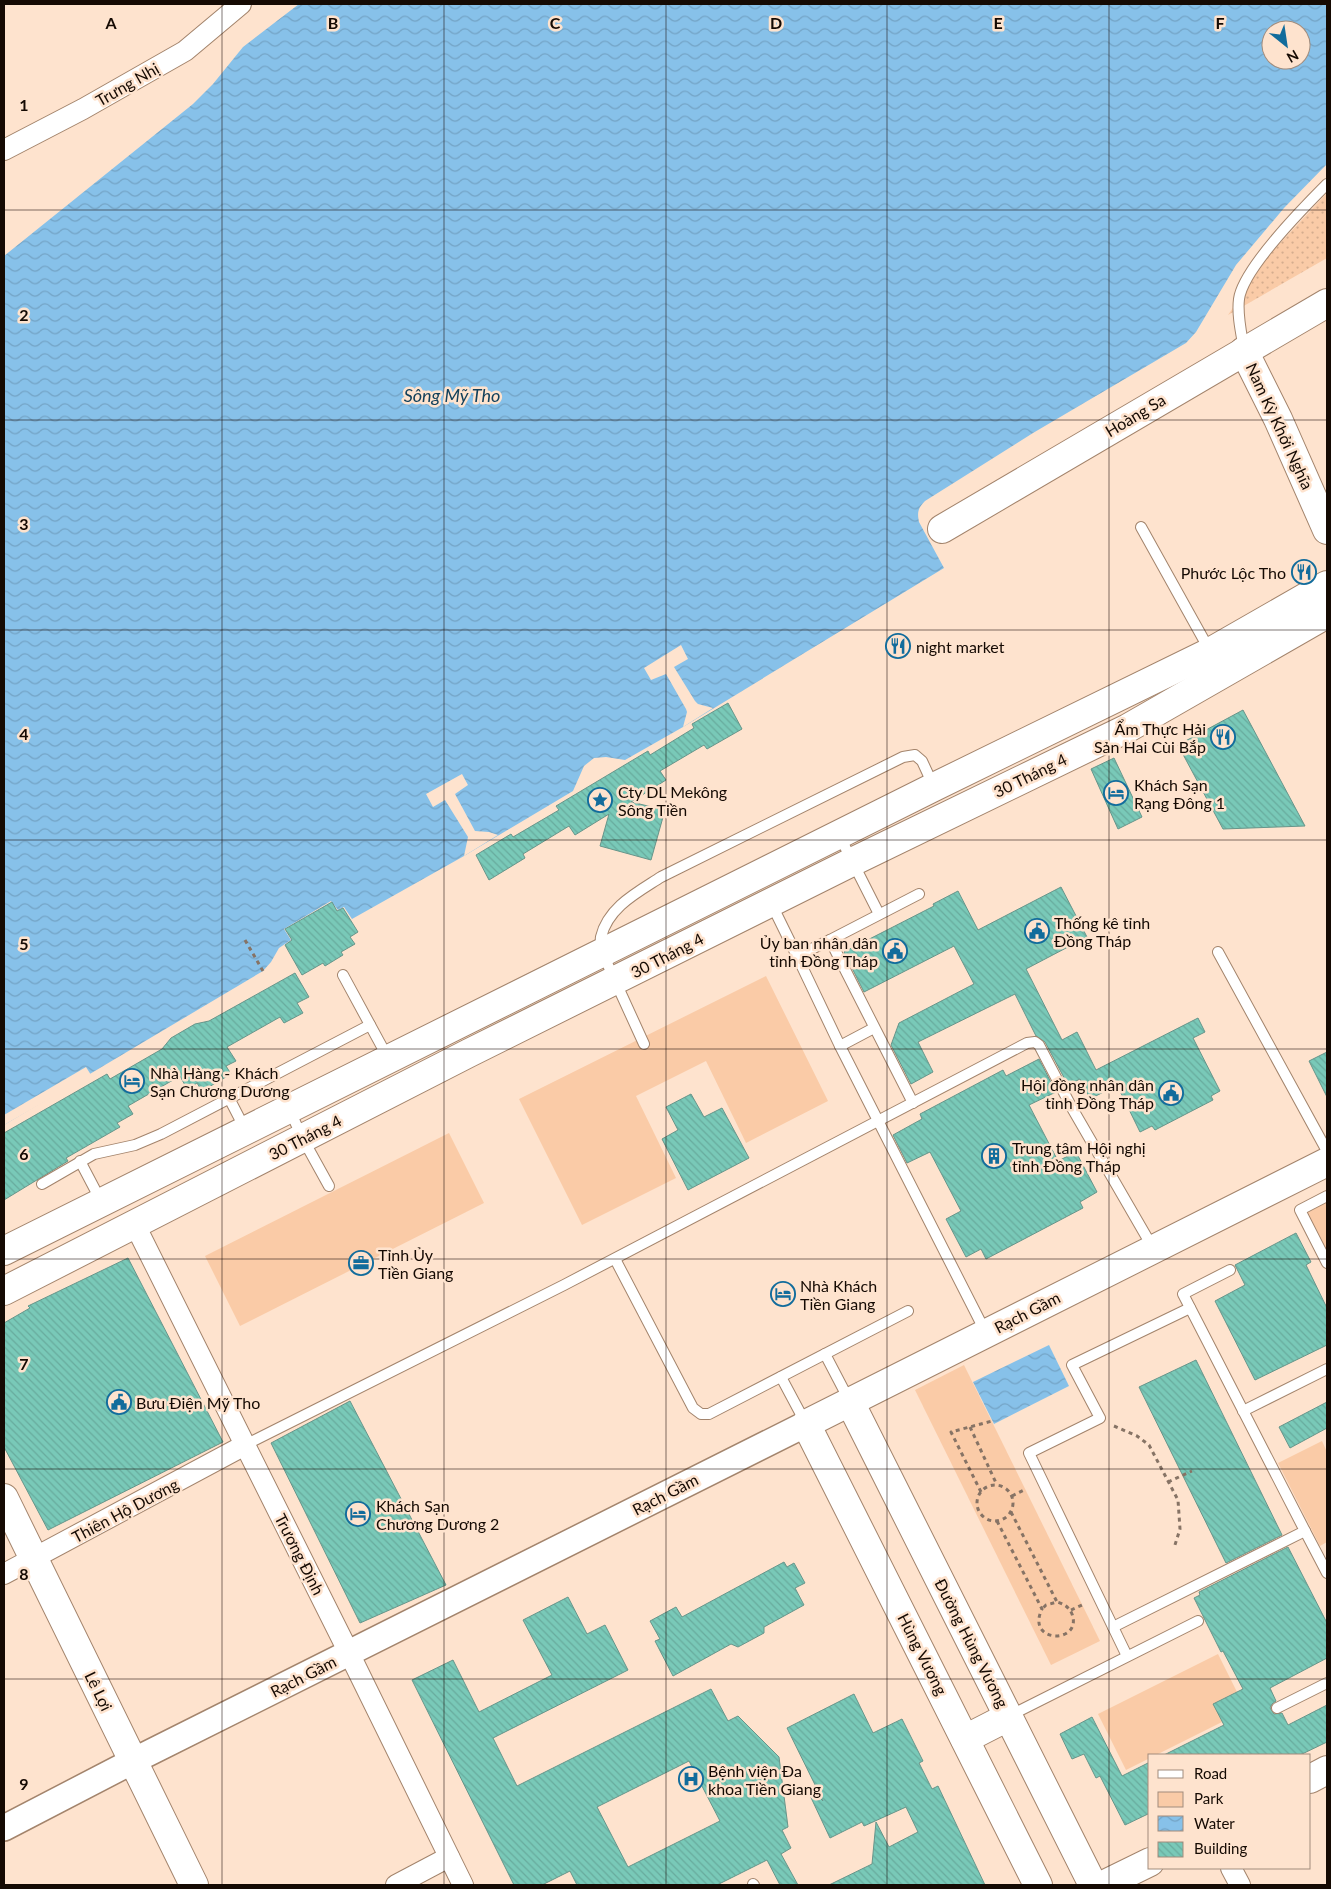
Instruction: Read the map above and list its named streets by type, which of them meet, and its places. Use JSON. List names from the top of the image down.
{
  "streets": {
    "main road": [
      "Hoàng Sa",
      "Nam Kỳ Khởi Nghĩa",
      "30 Tháng 4",
      "Rạch Gầm",
      "Đường Hùng Vương",
      "Hùng Vương",
      "Lê Lợi"
    ],
    "street": ["Trưng Nhị", "Thiên Hộ Dương", "Trương Định"]
  },
  "crossings": [
    ["Hoàng Sa", "Nam Kỳ Khởi Nghĩa"],
    ["30 Tháng 4", "Trương Định"],
    ["Rạch Gầm", "Trương Định"],
    ["Rạch Gầm", "Đường Hùng Vương"],
    ["Rạch Gầm", "Hùng Vương"],
    ["Rạch Gầm", "Lê Lợi"],
    ["Thiên Hộ Dương", "Trương Định"],
    ["Thiên Hộ Dương", "Lê Lợi"]
  ],
  "water": ["Sông Mỹ Tho"],
  "places": {
    "restaurant": ["Phước Lộc Tho", "night market", "Ẩm Thực Hải Sản Hai Cùi Bắp"],
    "hotel": [
      "Khách Sạn Rạng Đông 1",
      "Nhà Hàng - Khách Sạn Chương Dương",
      "Nhà Khách Tiền Giang",
      "Khách Sạn Chương Dương 2"
    ],
    "place": ["Cty DL Mekông Sông Tiền"],
    "public building": [
      "Thống kê tỉnh Đồng Tháp",
      "Ủy ban nhân dân tỉnh Đồng Tháp",
      "Hội đồng nhân dân tỉnh Đồng Tháp",
      "Bưu Điện Mỹ Tho"
    ],
    "building": ["Trung tâm Hội nghị tỉnh Đồng Tháp"],
    "office": ["Tỉnh Ủy Tiền Giang"],
    "hospital": ["Bệnh viện Đa khoa Tiền Giang"]
  },
  "legend": [
    "Road",
    "Park",
    "Water",
    "Building"
  ],
  "north": "bottom right",
  "grid": {
    "columns": [
      "A",
      "B",
      "C",
      "D",
      "E",
      "F"
    ],
    "rows": [
      "1",
      "2",
      "3",
      "4",
      "5",
      "6",
      "7",
      "8",
      "9"
    ]
  }
}
